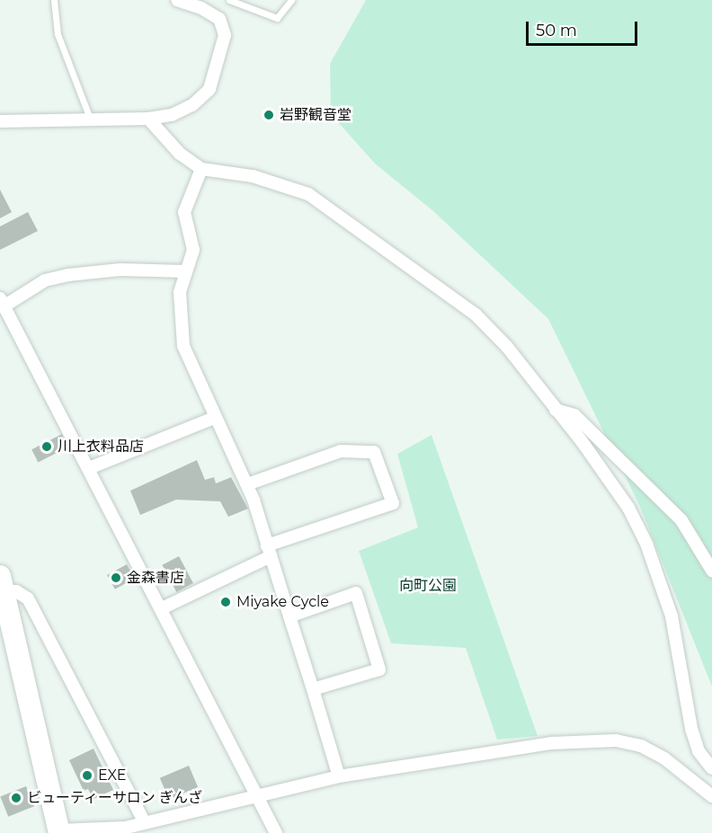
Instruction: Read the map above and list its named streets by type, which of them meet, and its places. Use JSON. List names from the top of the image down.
{
  "parks": ["向町公園"],
  "places": [
    "岩野観音堂",
    "川上衣料品店",
    "金森書店",
    "Miyake Cycle",
    "EXE",
    "ビューティーサロン ぎんざ"
  ],
  "scale_bar": "50 m"
}
